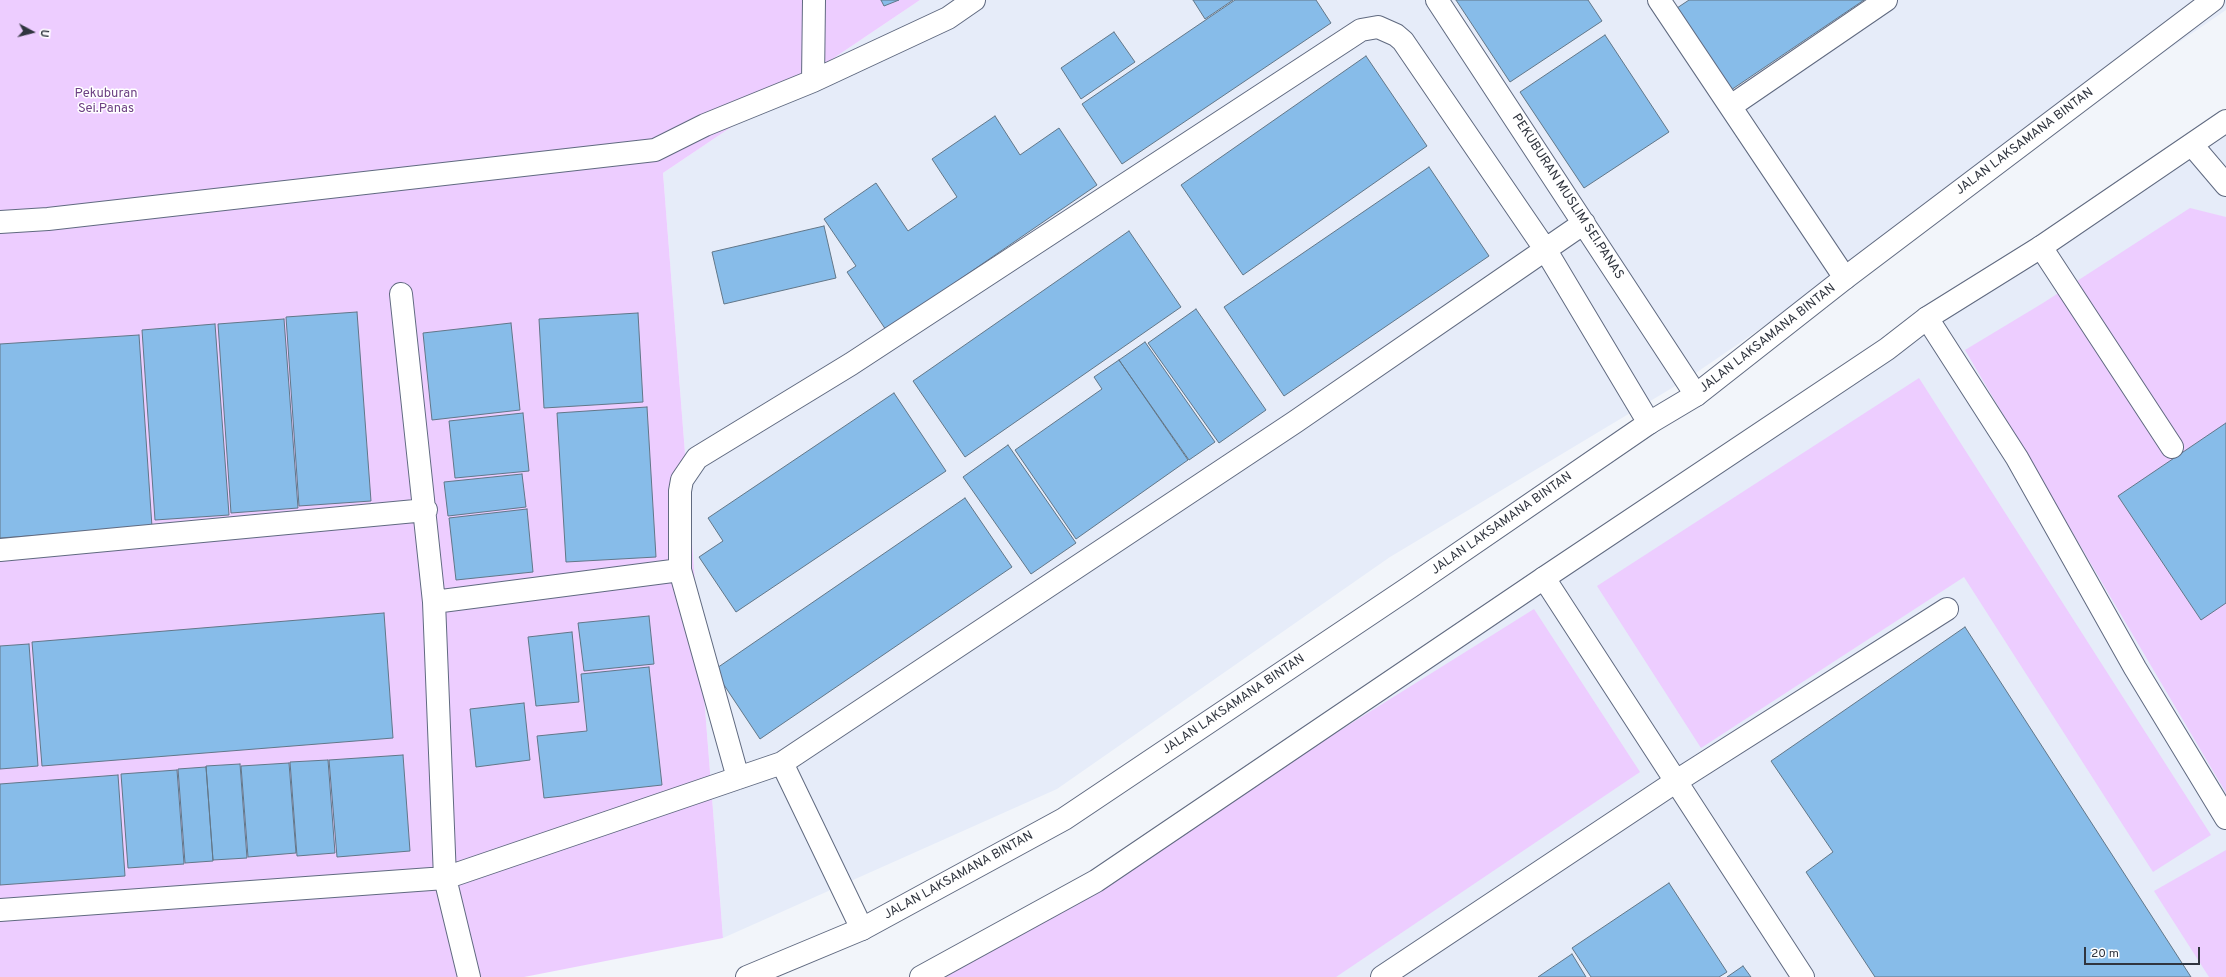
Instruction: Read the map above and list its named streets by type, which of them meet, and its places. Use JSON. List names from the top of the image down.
{
  "streets": {
    "main road": ["JALAN LAKSAMANA BINTAN", "PEKUBURAN MUSLIM SEI.PANAS"]
  },
  "crossings": [
    ["JALAN LAKSAMANA BINTAN", "PEKUBURAN MUSLIM SEI.PANAS"]
  ],
  "parks": ["Pekuburan Sei.Panas"],
  "scale_bar": "20 m",
  "north": "right"
}
